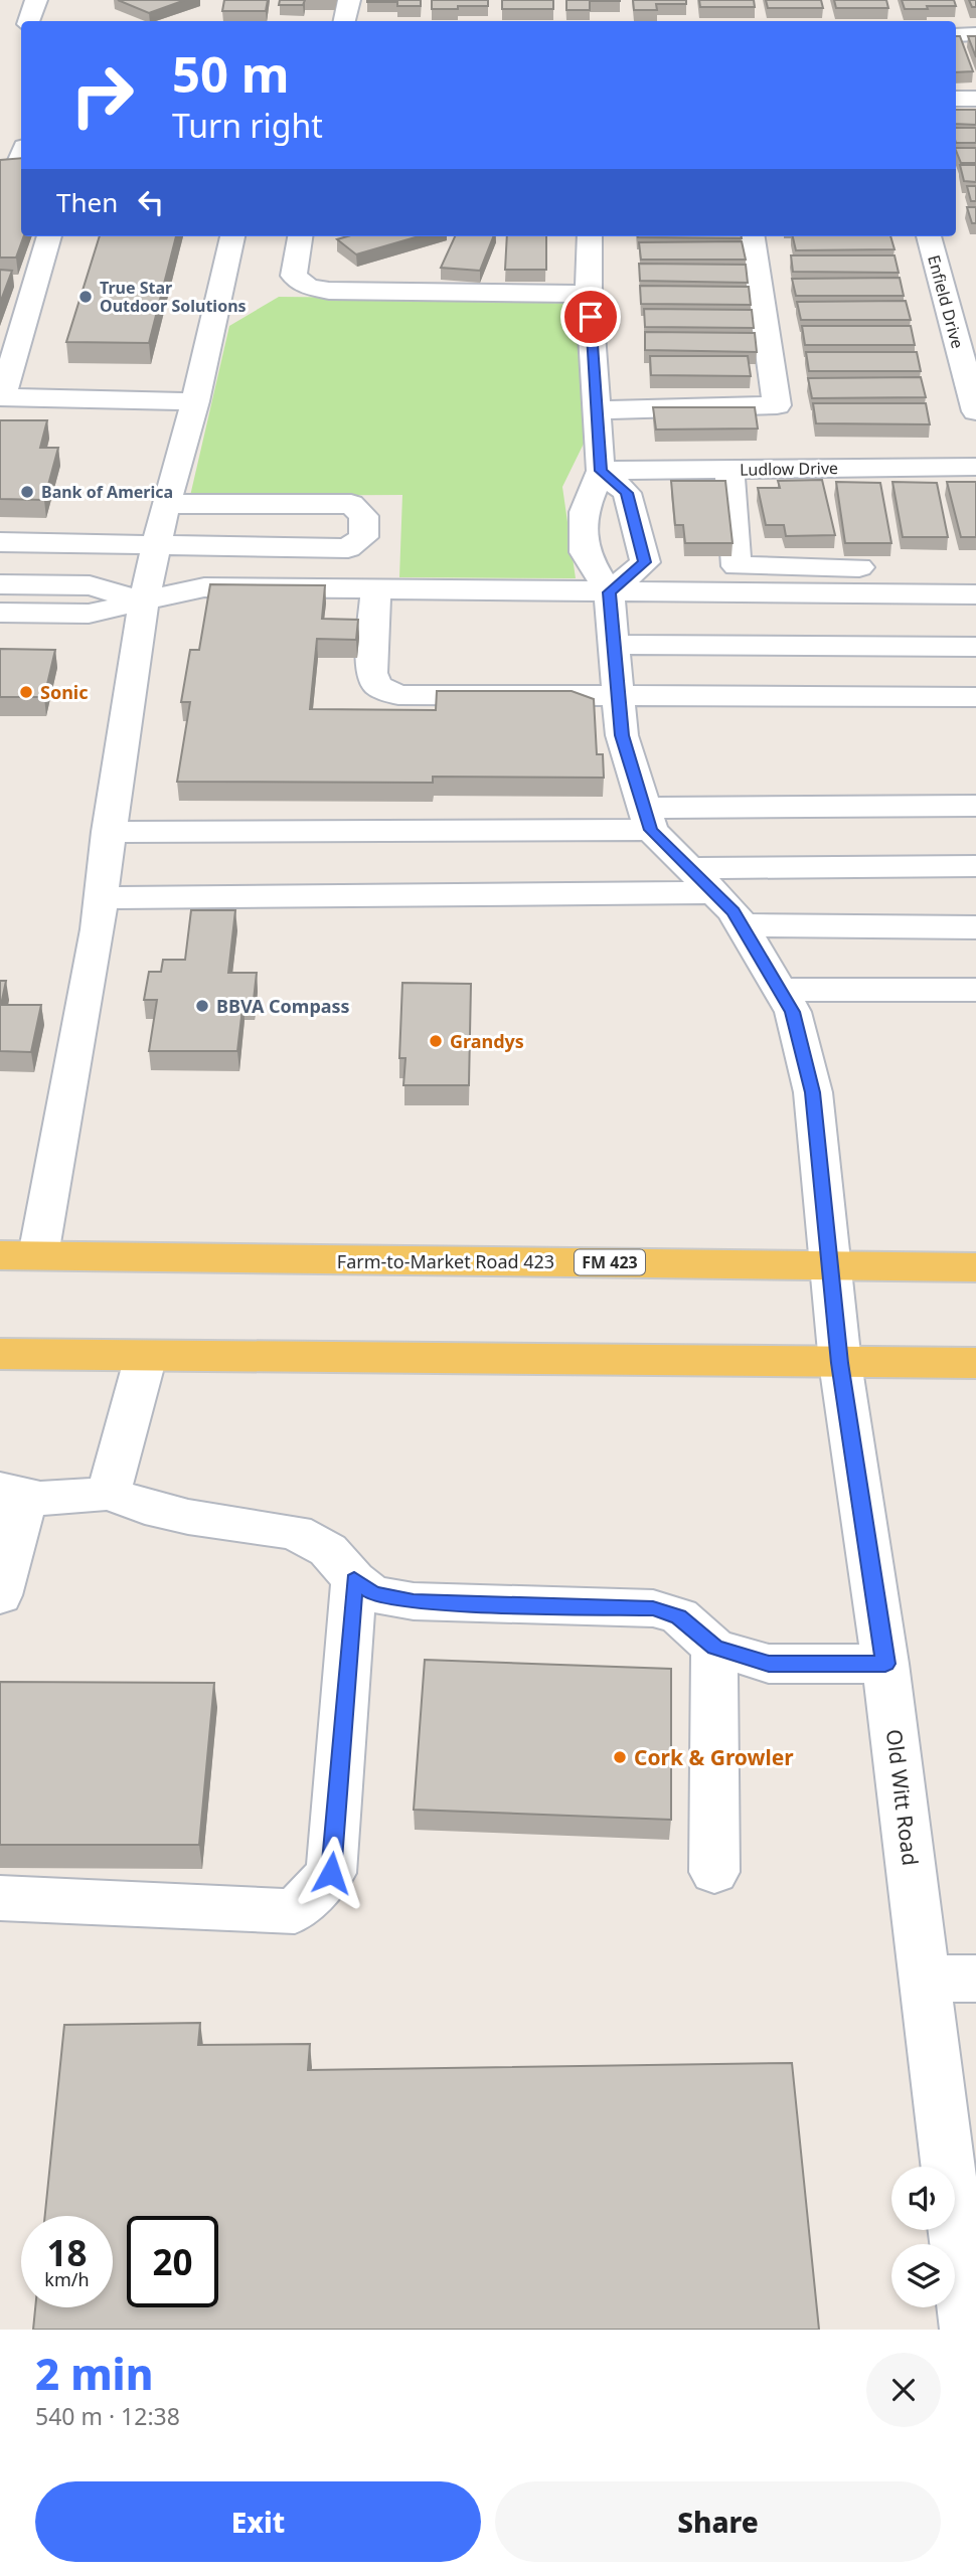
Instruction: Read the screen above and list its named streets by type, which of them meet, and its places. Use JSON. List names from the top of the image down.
{
  "streets": {
    "main road": ["Farm-to-Market Road 423", "FM 423"],
    "street": ["Enfield Drive", "Ludlow Drive", "Old Witt Road"]
  },
  "crossings": [
    ["Farm-to-Market Road 423", "Old Witt Road"]
  ],
  "places": [
    "True Star Outdoor Solutions",
    "Bank of America",
    "Sonic",
    "BBVA Compass",
    "Grandys",
    "Cork & Growler"
  ],
  "page": {
    "turn": ["50 m", "Turn right"],
    "then": "Then",
    "speed": "18 km/h",
    "limit": "20",
    "heading": ["2 min", "540 m · 12:38"],
    "buttons": ["Exit", "Share"]
  }
}
